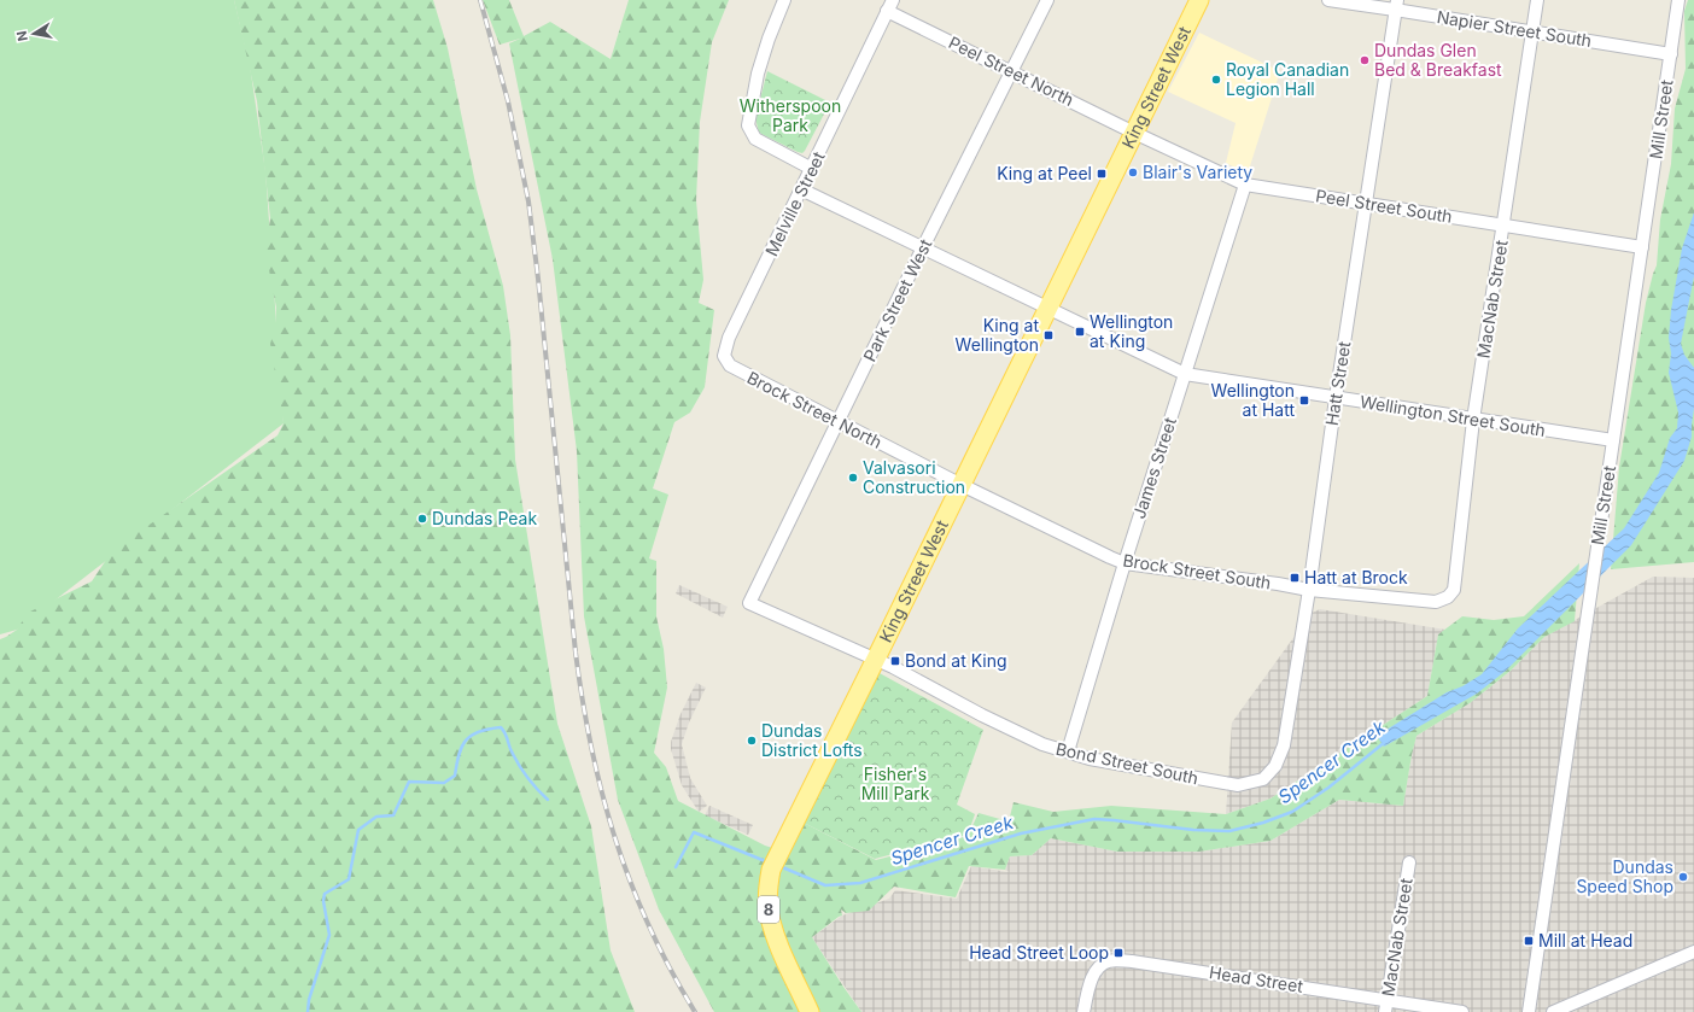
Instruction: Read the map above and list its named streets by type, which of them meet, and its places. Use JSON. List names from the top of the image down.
{
  "streets": {
    "main road": ["King Street West", "8"],
    "street": [
      "Napier Street South",
      "Peel Street North",
      "Mill Street",
      "Melville Street",
      "Peel Street South",
      "MacNab Street",
      "Park Street West",
      "Hatt Street",
      "Brock Street North",
      "Wellington Street South",
      "James Street",
      "Brock Street South",
      "Bond Street South",
      "Head Street"
    ]
  },
  "crossings": [
    ["Napier Street South", "Mill Street"],
    ["Napier Street South", "MacNab Street"],
    ["Napier Street South", "Hatt Street"],
    ["Peel Street North", "King Street West"],
    ["Peel Street North", "Melville Street"],
    ["Peel Street North", "Peel Street South"],
    ["Peel Street North", "Park Street West"],
    ["King Street West", "Peel Street South"],
    ["King Street West", "Brock Street North"],
    ["King Street West", "Wellington Street South"],
    ["King Street West", "Brock Street South"],
    ["King Street West", "Bond Street South"],
    ["Mill Street", "Peel Street South"],
    ["Mill Street", "Wellington Street South"],
    ["Melville Street", "Brock Street North"],
    ["Melville Street", "Wellington Street South"],
    ["Peel Street South", "MacNab Street"],
    ["Peel Street South", "Hatt Street"],
    ["Peel Street South", "James Street"],
    ["MacNab Street", "Wellington Street South"],
    ["MacNab Street", "Brock Street South"],
    ["MacNab Street", "Head Street"],
    ["Park Street West", "Brock Street North"],
    ["Park Street West", "Wellington Street South"],
    ["Park Street West", "Bond Street South"],
    ["Hatt Street", "Wellington Street South"],
    ["Hatt Street", "Brock Street South"],
    ["Hatt Street", "Bond Street South"],
    ["Brock Street North", "Brock Street South"],
    ["Wellington Street South", "James Street"],
    ["James Street", "Brock Street South"],
    ["James Street", "Bond Street South"]
  ],
  "water": ["Spencer Creek"],
  "parks": ["Witherspoon Park", "Fisher's Mill Park"],
  "places": {
    "other": [
      "Dundas Glen Bed & Breakfast",
      "Royal Canadian Legion Hall",
      "Blair's Variety",
      "Valvasori Construction",
      "Dundas Peak",
      "Dundas District Lofts",
      "Dundas Speed Shop"
    ],
    "transit": [
      "King at Peel",
      "Wellington at King",
      "King at Wellington",
      "Wellington at Hatt",
      "Hatt at Brock",
      "Bond at King",
      "Mill at Head",
      "Head Street Loop"
    ]
  },
  "north": "left"
}
